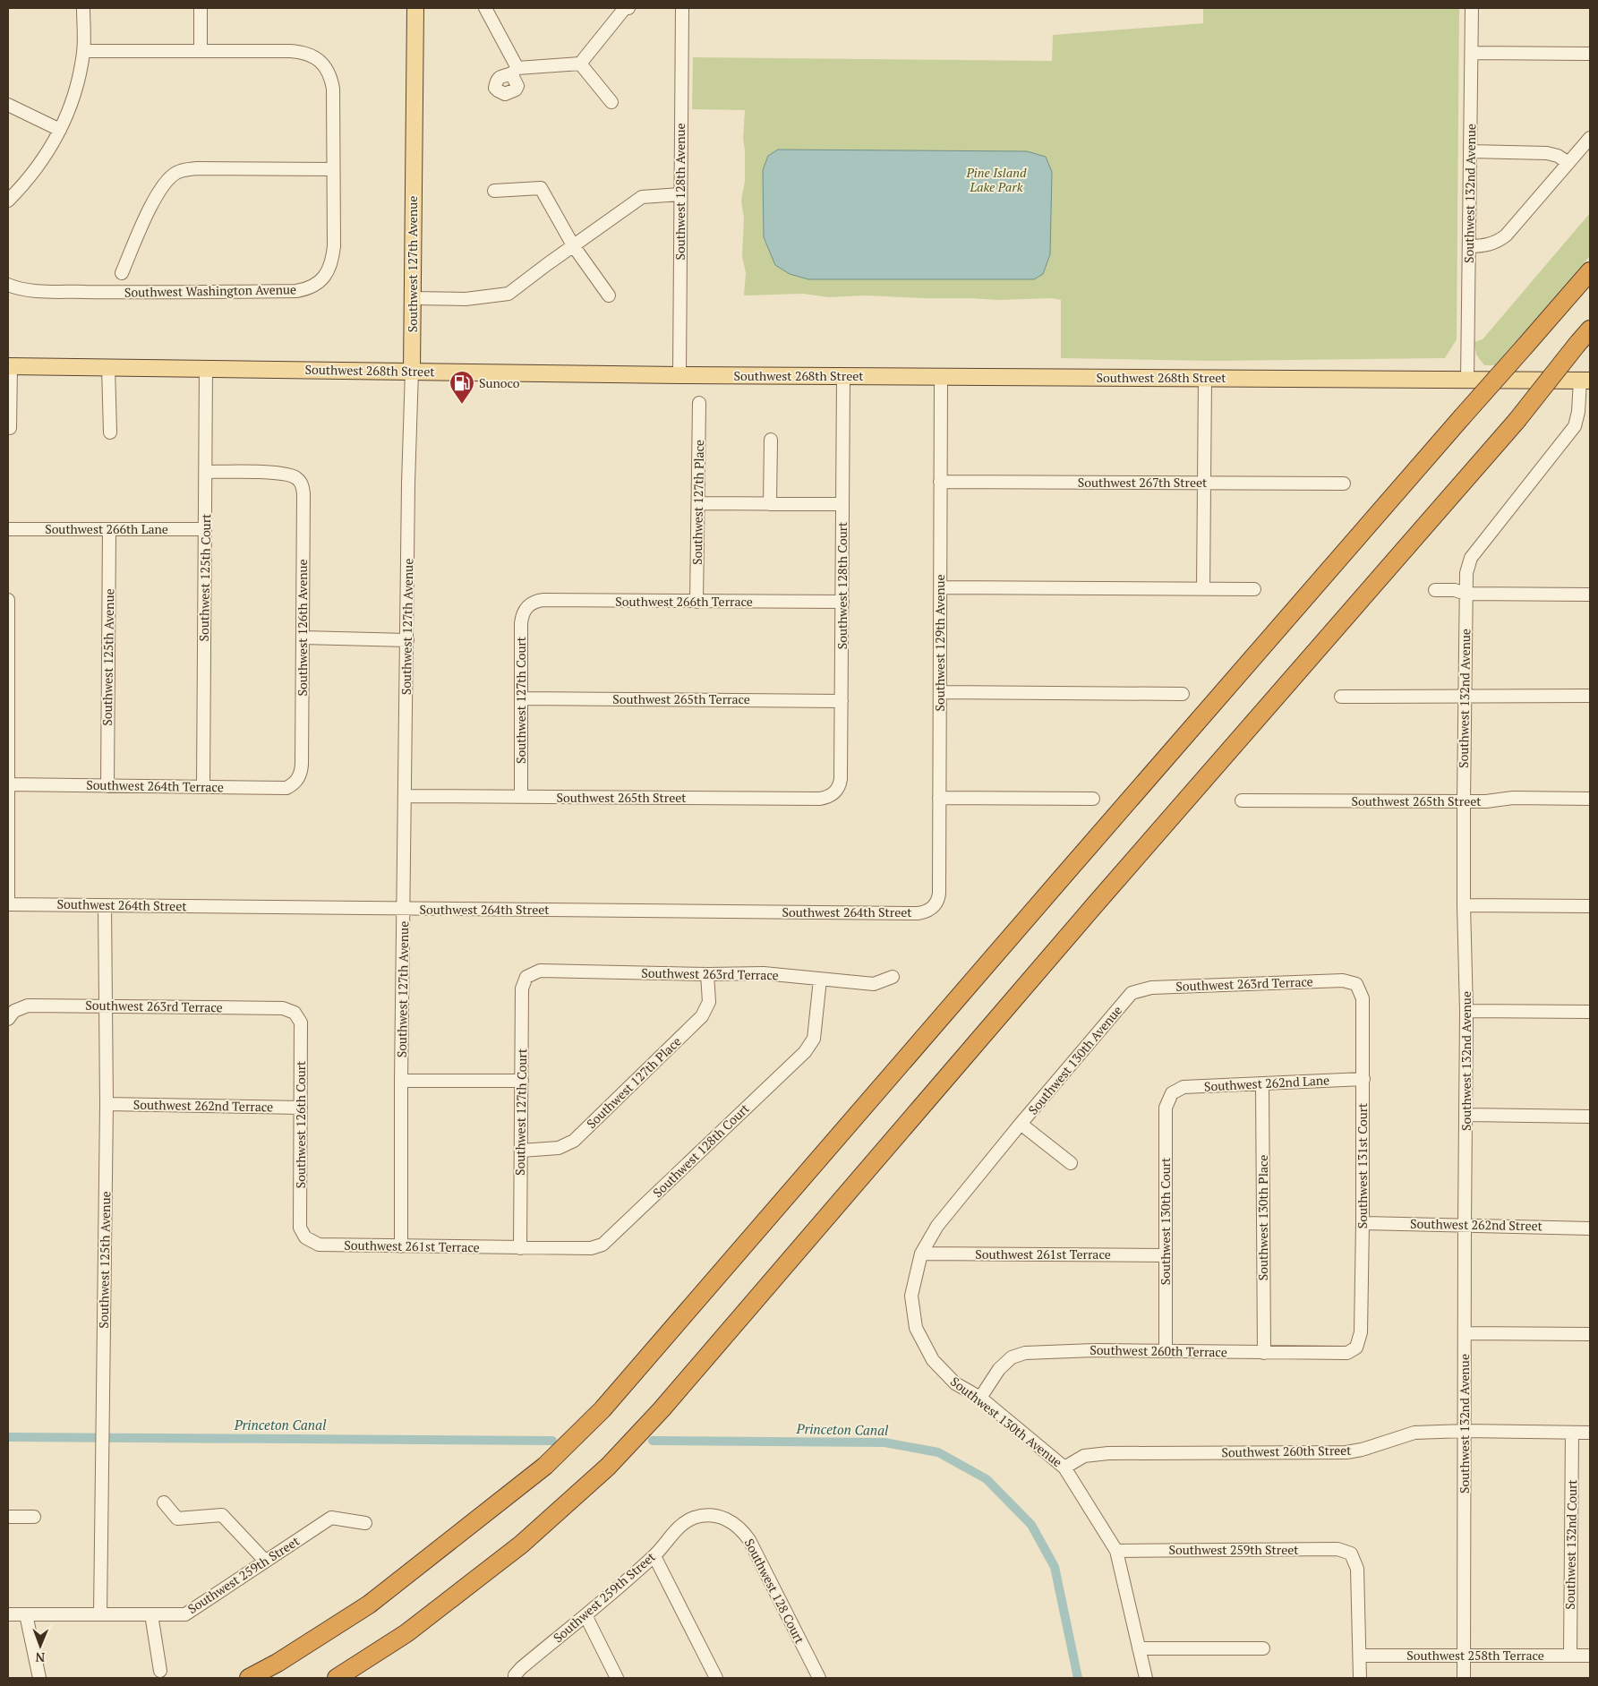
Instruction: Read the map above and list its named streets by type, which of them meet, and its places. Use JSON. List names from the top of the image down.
{
  "streets": {
    "main road": ["Southwest 127th Avenue", "Southwest 268th Street"],
    "street": [
      "Southwest 128th Avenue",
      "Southwest 132nd Avenue",
      "Southwest Washington Avenue",
      "Southwest 267th Street",
      "Southwest 127th Place",
      "Southwest 266th Lane",
      "Southwest 125th Court",
      "Southwest 128th Court",
      "Southwest 266th Terrace",
      "Southwest 126th Avenue",
      "Southwest 129th Avenue",
      "Southwest 125th Avenue",
      "Southwest 265th Terrace",
      "Southwest 127th Court",
      "Southwest 264th Terrace",
      "Southwest 265th Street",
      "Southwest 264th Street",
      "Southwest 263rd Terrace",
      "Southwest 130th Avenue",
      "Southwest 262nd Lane",
      "Southwest 262nd Terrace",
      "Southwest 126th Court",
      "Southwest 131st Court",
      "Southwest 130th Place",
      "Southwest 130th Court",
      "Southwest 262nd Street",
      "Southwest 261st Terrace",
      "Southwest 260th Terrace",
      "Southwest 260th Street",
      "Southwest 132nd Court",
      "Southwest 259th Street",
      "Southwest 128 Court",
      "Southwest 258th Terrace"
    ]
  },
  "crossings": [
    ["Southwest 128th Avenue", "Southwest 268th Street"],
    ["Southwest 132nd Avenue", "Southwest 268th Street"],
    ["Southwest 132nd Avenue", "Southwest 265th Street"],
    ["Southwest 132nd Avenue", "Southwest 262nd Street"],
    ["Southwest 132nd Avenue", "Southwest 260th Street"],
    ["Southwest 132nd Avenue", "Southwest 258th Terrace"],
    ["Southwest 127th Avenue", "Southwest 268th Street"],
    ["Southwest 127th Avenue", "Southwest 265th Street"],
    ["Southwest 127th Avenue", "Southwest 264th Street"],
    ["Southwest 127th Avenue", "Southwest 261st Terrace"],
    ["Southwest 268th Street", "Southwest 125th Court"],
    ["Southwest 268th Street", "Southwest 128th Court"],
    ["Southwest 268th Street", "Southwest 129th Avenue"],
    ["Southwest 267th Street", "Southwest 129th Avenue"],
    ["Southwest 127th Place", "Southwest 266th Terrace"],
    ["Southwest 127th Place", "Southwest 127th Court"],
    ["Southwest 127th Place", "Southwest 263rd Terrace"],
    ["Southwest 266th Lane", "Southwest 125th Court"],
    ["Southwest 266th Lane", "Southwest 125th Avenue"],
    ["Southwest 125th Court", "Southwest 126th Avenue"],
    ["Southwest 125th Court", "Southwest 264th Terrace"],
    ["Southwest 128th Court", "Southwest 266th Terrace"],
    ["Southwest 128th Court", "Southwest 265th Terrace"],
    ["Southwest 128th Court", "Southwest 127th Court"],
    ["Southwest 128th Court", "Southwest 265th Street"],
    ["Southwest 128th Court", "Southwest 263rd Terrace"],
    ["Southwest 128th Court", "Southwest 261st Terrace"],
    ["Southwest 266th Terrace", "Southwest 127th Court"],
    ["Southwest 126th Avenue", "Southwest 264th Terrace"],
    ["Southwest 129th Avenue", "Southwest 264th Street"],
    ["Southwest 125th Avenue", "Southwest 264th Terrace"],
    ["Southwest 125th Avenue", "Southwest 264th Street"],
    ["Southwest 125th Avenue", "Southwest 263rd Terrace"],
    ["Southwest 125th Avenue", "Southwest 262nd Terrace"],
    ["Southwest 125th Avenue", "Southwest 259th Street"],
    ["Southwest 265th Terrace", "Southwest 127th Court"],
    ["Southwest 127th Court", "Southwest 265th Street"],
    ["Southwest 127th Court", "Southwest 263rd Terrace"],
    ["Southwest 127th Court", "Southwest 261st Terrace"],
    ["Southwest 263rd Terrace", "Southwest 130th Avenue"],
    ["Southwest 263rd Terrace", "Southwest 126th Court"],
    ["Southwest 263rd Terrace", "Southwest 131st Court"],
    ["Southwest 130th Avenue", "Southwest 261st Terrace"],
    ["Southwest 130th Avenue", "Southwest 260th Terrace"],
    ["Southwest 130th Avenue", "Southwest 260th Street"],
    ["Southwest 130th Avenue", "Southwest 259th Street"],
    ["Southwest 262nd Lane", "Southwest 131st Court"],
    ["Southwest 262nd Lane", "Southwest 130th Place"],
    ["Southwest 262nd Lane", "Southwest 130th Court"],
    ["Southwest 262nd Terrace", "Southwest 126th Court"],
    ["Southwest 126th Court", "Southwest 261st Terrace"],
    ["Southwest 131st Court", "Southwest 262nd Street"],
    ["Southwest 131st Court", "Southwest 260th Terrace"],
    ["Southwest 130th Place", "Southwest 260th Terrace"],
    ["Southwest 130th Court", "Southwest 261st Terrace"],
    ["Southwest 130th Court", "Southwest 260th Terrace"],
    ["Southwest 260th Street", "Southwest 132nd Court"],
    ["Southwest 132nd Court", "Southwest 258th Terrace"],
    ["Southwest 259th Street", "Southwest 128 Court"],
    ["Southwest 259th Street", "Southwest 258th Terrace"]
  ],
  "water": ["Princeton Canal"],
  "parks": ["Pine Island Lake Park"],
  "places": {
    "fuel station": ["Sunoco"]
  },
  "north": "bottom"
}
